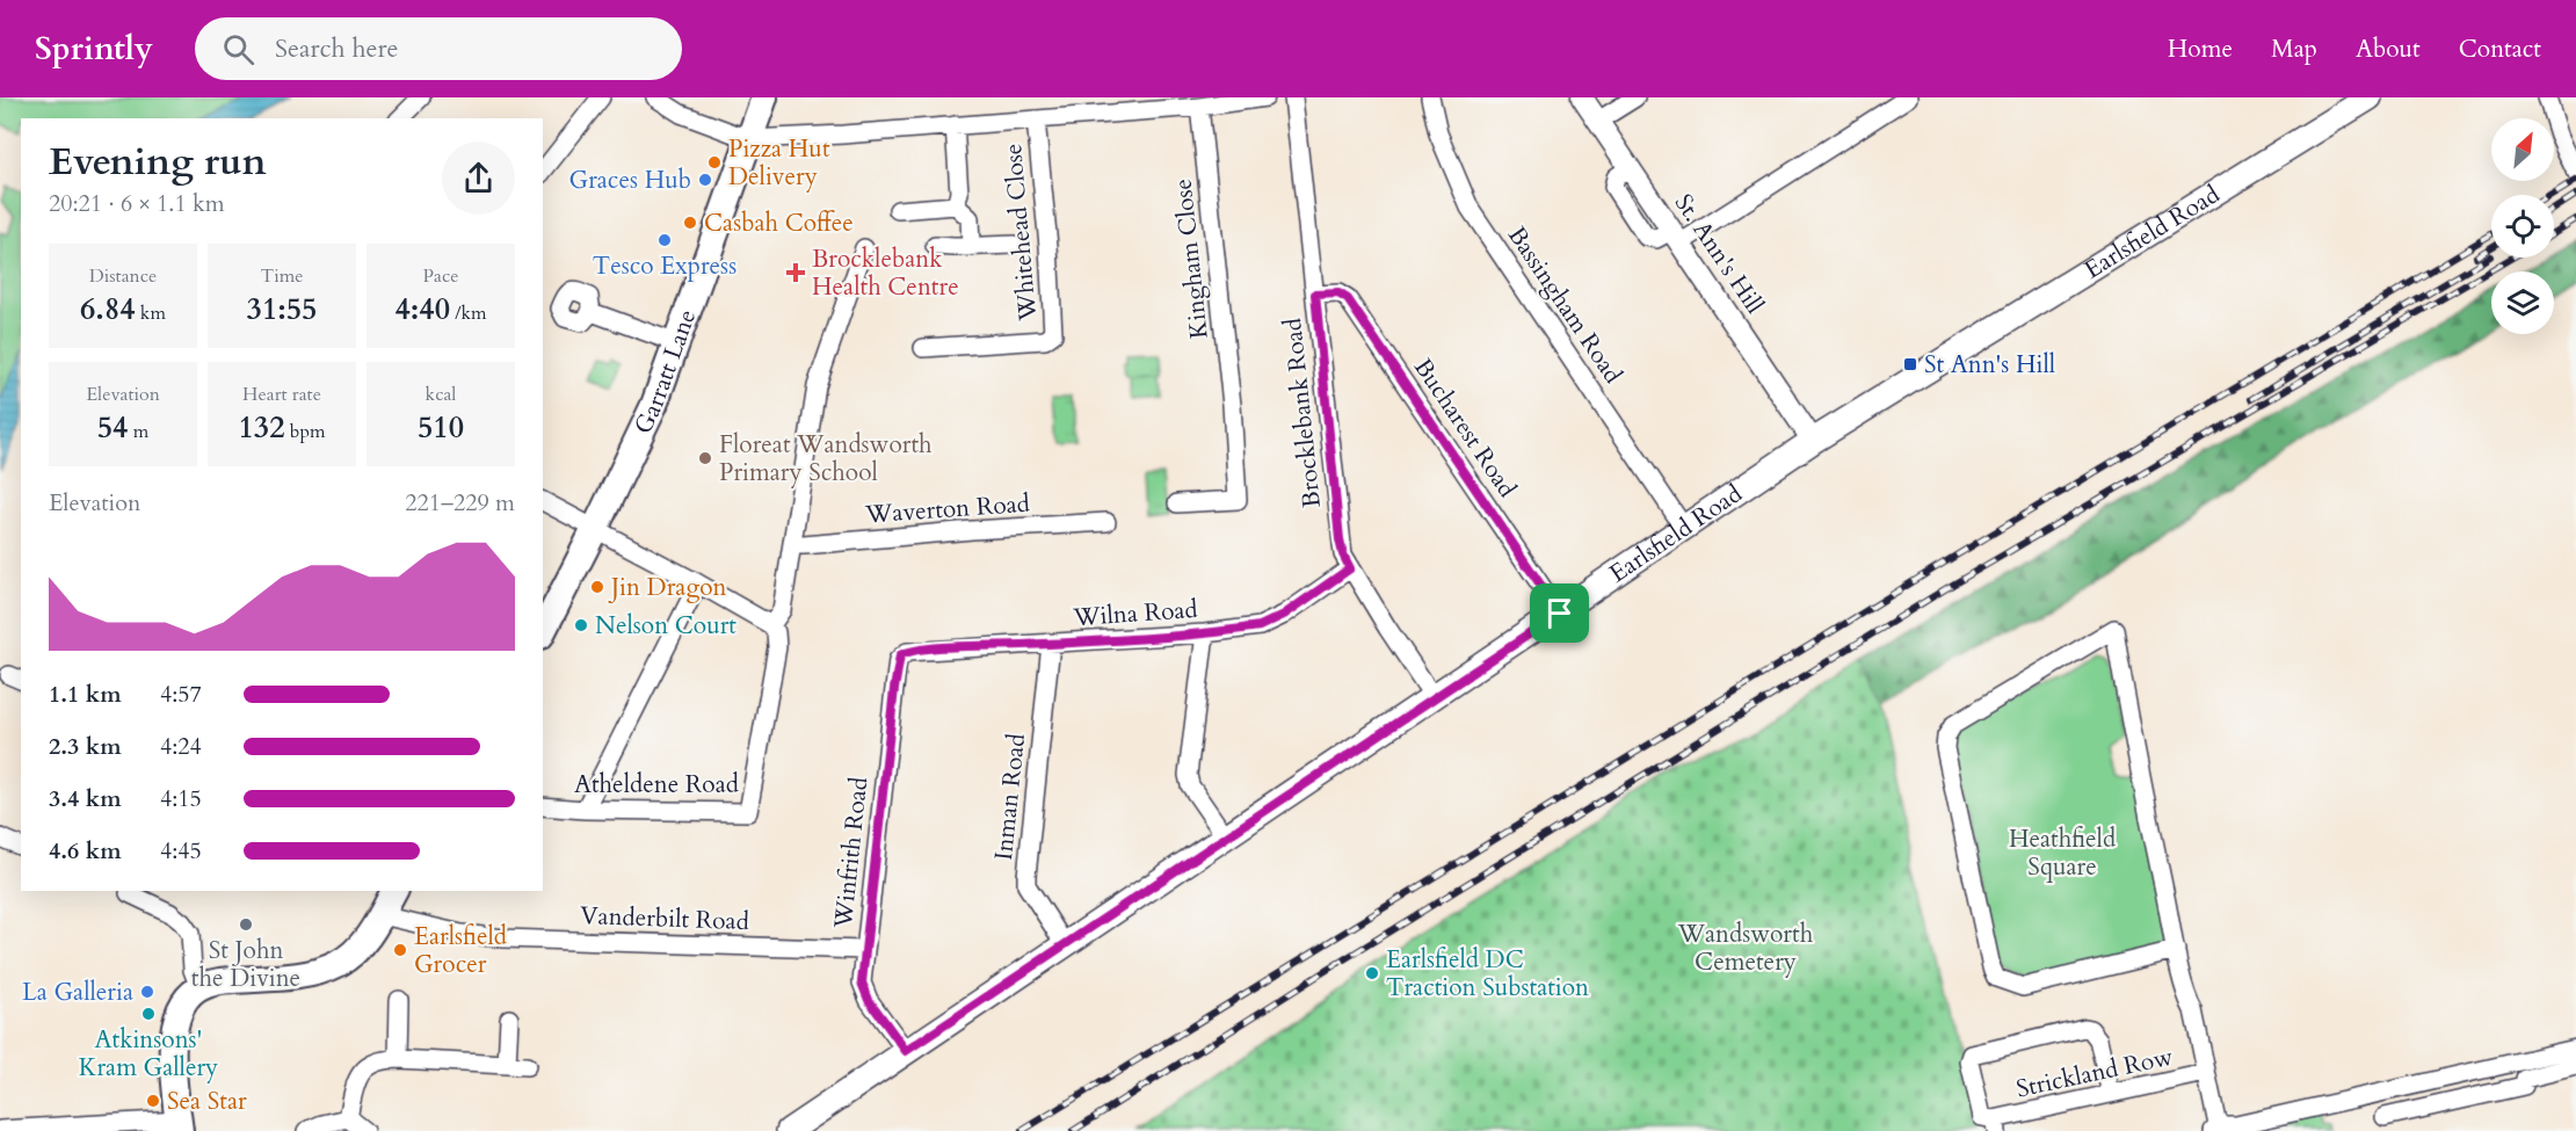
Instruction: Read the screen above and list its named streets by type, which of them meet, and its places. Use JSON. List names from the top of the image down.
{
  "streets": {
    "main road": ["Earlsfield Road", "Garratt Lane"],
    "street": [
      "Whitehead Close",
      "St. Ann's Hill",
      "Kingham Close",
      "Bassingham Road",
      "Brocklebank Road",
      "Bucharest Road",
      "Waverton Road",
      "Wilna Road",
      "Atheldene Road",
      "Inman Road",
      "Winfrith Road",
      "Vanderbilt Road",
      "Strickland Row"
    ]
  },
  "crossings": [
    ["Earlsfield Road", "St. Ann's Hill"],
    ["Earlsfield Road", "Bassingham Road"],
    ["Earlsfield Road", "Brocklebank Road"],
    ["Earlsfield Road", "Bucharest Road"],
    ["Earlsfield Road", "Inman Road"],
    ["Earlsfield Road", "Winfrith Road"],
    ["Brocklebank Road", "Bucharest Road"],
    ["Brocklebank Road", "Wilna Road"],
    ["Waverton Road", "Atheldene Road"],
    ["Wilna Road", "Inman Road"],
    ["Wilna Road", "Winfrith Road"],
    ["Winfrith Road", "Vanderbilt Road"]
  ],
  "parks": ["Heathfield Square", "Wandsworth Cemetery"],
  "places": {
    "other": [
      "Pizza Hut Delivery",
      "Graces Hub",
      "Casbah Coffee",
      "Tesco Express",
      "Floreat Wandsworth Primary School",
      "Jin Dragon",
      "Nelson Court",
      "St John the Divine",
      "Earlsfield Grocer",
      "Earlsfield DC Traction Substation",
      "La Galleria",
      "Atkinsons' Kram Gallery",
      "Sea Star"
    ],
    "health": ["Brocklebank Health Centre"],
    "transit": ["St Ann's Hill"]
  },
  "north": "top right",
  "page": {
    "header": "Sprintly",
    "search": "Search here",
    "nav": [
      "Home",
      "Map",
      "About",
      "Contact"
    ],
    "heading": ["Evening run", "20:21 · 6 × 1.1 km"],
    "stats": [
      ["Distance", "6.84 km"],
      ["Time", "31:55"],
      ["Pace", "4:40 /km"],
      ["Elevation", "54 m"],
      ["Heart rate", "132 bpm"],
      ["kcal", "510"]
    ],
    "chart": ["Elevation", "221–229 m"],
    "list": [
      {
        "name": "1.1 km",
        "note": "4:57"
      },
      {
        "name": "2.3 km",
        "note": "4:24"
      },
      {
        "name": "3.4 km",
        "note": "4:15"
      },
      {
        "name": "4.6 km",
        "note": "4:45"
      }
    ]
  }
}
